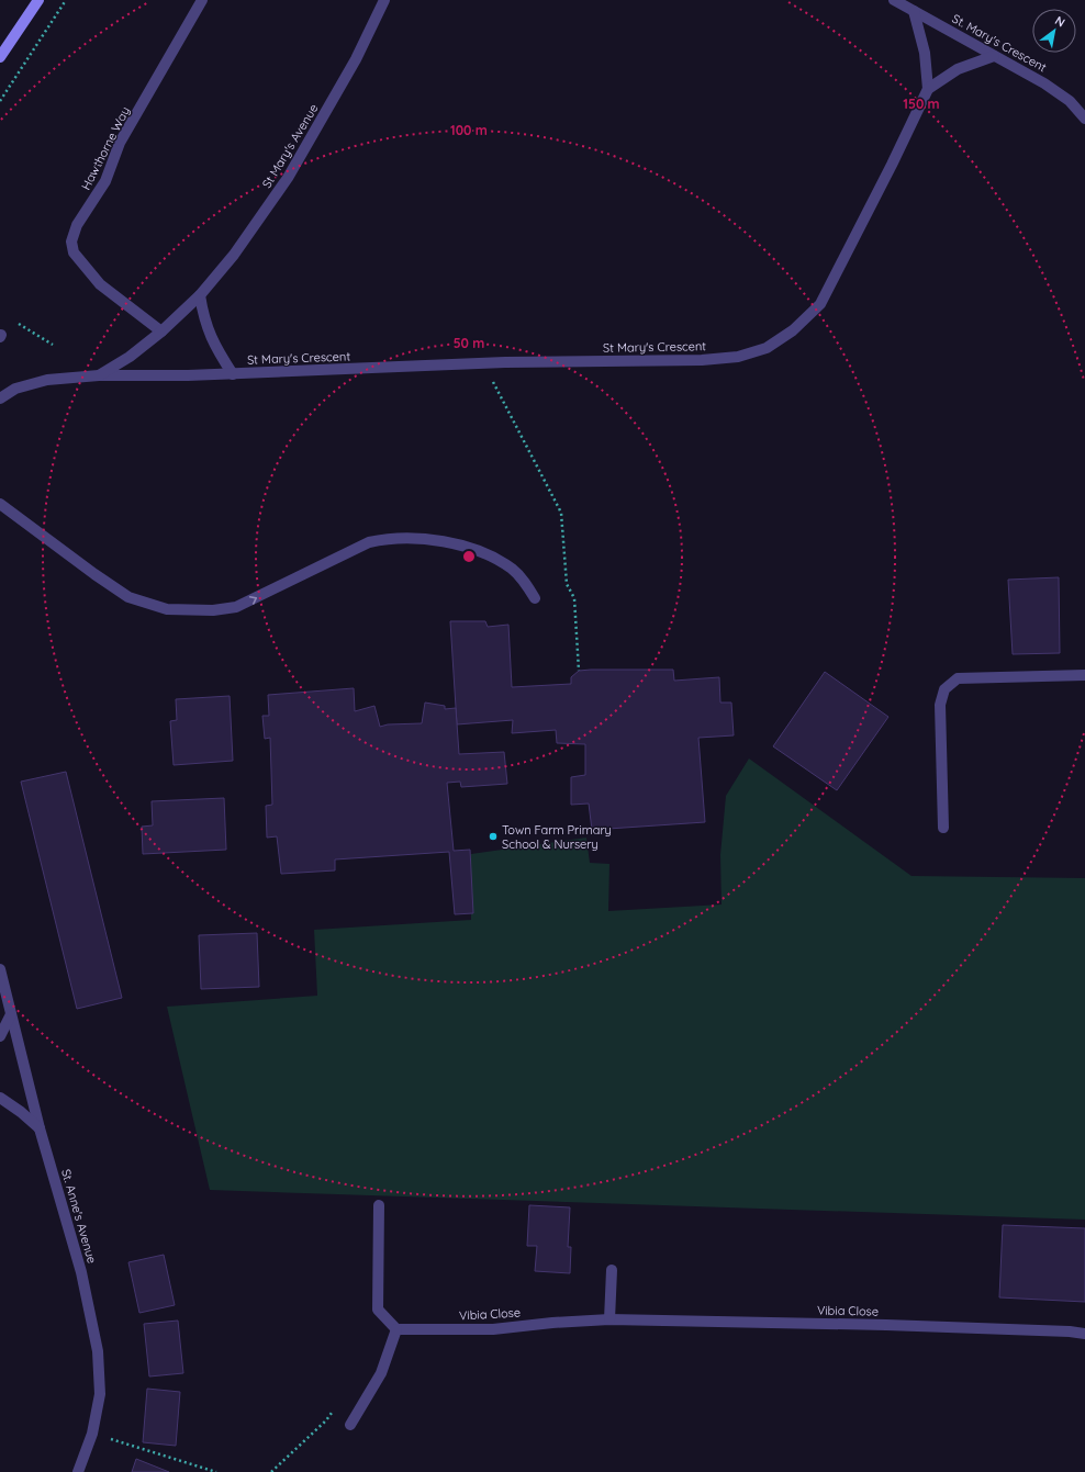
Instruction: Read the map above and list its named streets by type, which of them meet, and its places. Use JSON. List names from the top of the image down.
{
  "streets": {
    "street": [
      "St. Mary's Crescent",
      "St Mary's Avenue",
      "Hawthorne Way",
      "St Mary's Crescent",
      "St. Anne's Avenue",
      "Vibia Close"
    ]
  },
  "crossings": [
    ["St. Mary's Crescent", "St Mary's Crescent"],
    ["St Mary's Avenue", "Hawthorne Way"],
    ["St Mary's Avenue", "St Mary's Crescent"]
  ],
  "places": ["Town Farm Primary School & Nursery"],
  "north": "top right",
  "rings": ["150 m", "100 m", "50 m"]
}
